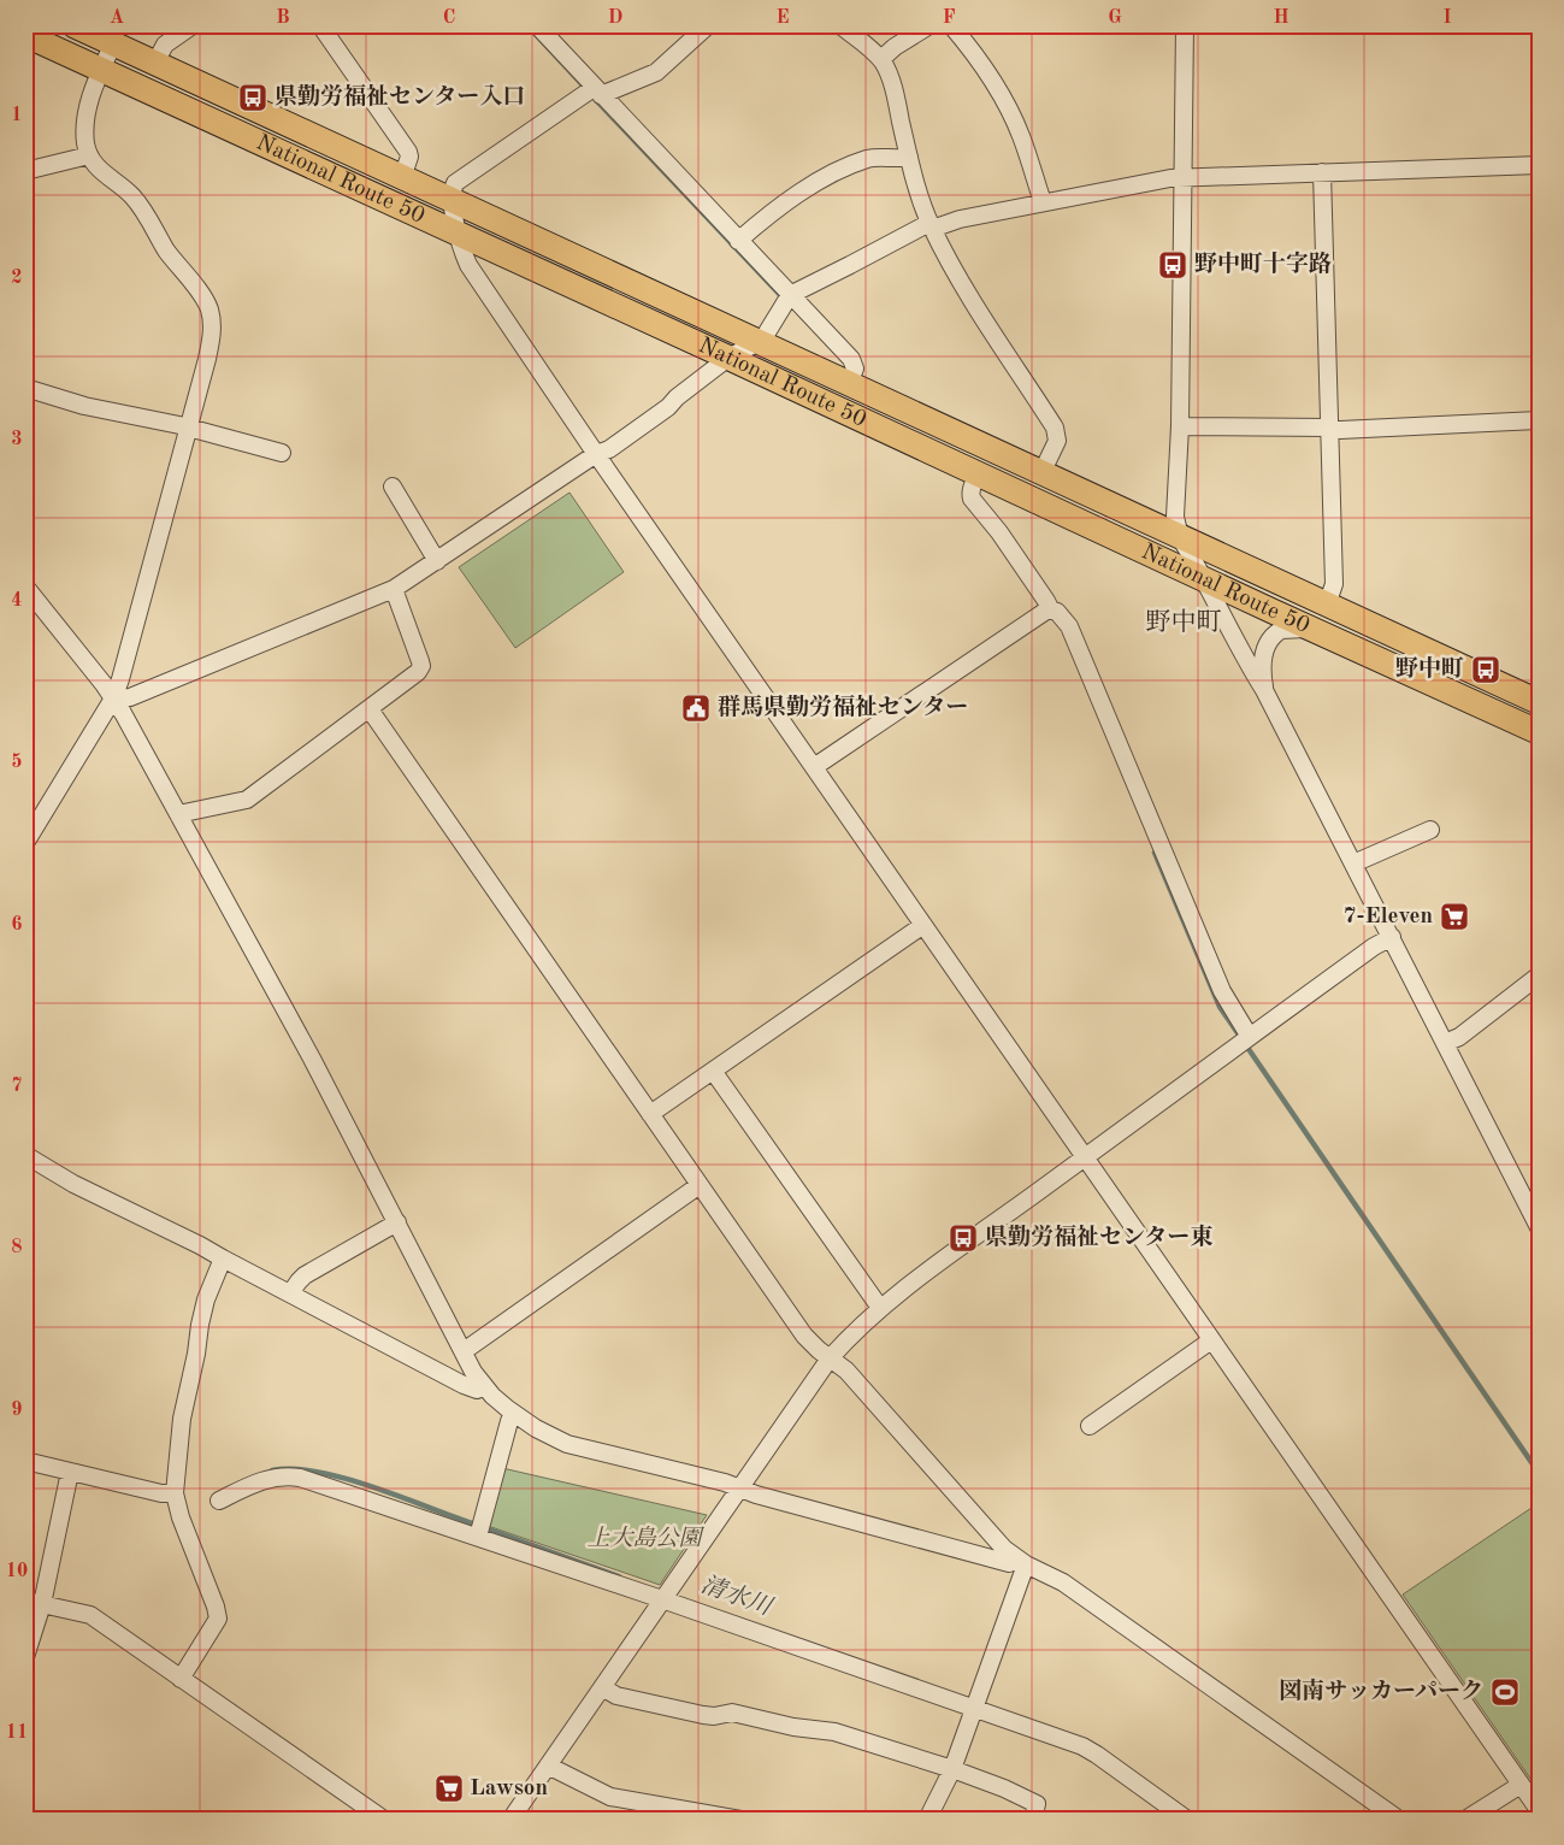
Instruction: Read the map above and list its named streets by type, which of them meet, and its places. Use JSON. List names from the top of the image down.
{
  "streets": {
    "highway": ["National Route 50"]
  },
  "districts": ["野中町"],
  "water": ["清水川"],
  "parks": ["上大島公園"],
  "places": {
    "bus stop": [
      "県勤労福祉センター入口",
      "野中町十字路",
      "野中町",
      "県勤労福祉センター東"
    ],
    "public building": ["群馬県勤労福祉センター"],
    "supermarket": ["7-Eleven", "Lawson"],
    "sports": ["図南サッカーパーク"]
  },
  "grid": {
    "columns": [
      "A",
      "B",
      "C",
      "D",
      "E",
      "F",
      "G",
      "H",
      "I"
    ],
    "rows": [
      "1",
      "2",
      "3",
      "4",
      "5",
      "6",
      "7",
      "8",
      "9",
      "10",
      "11"
    ]
  }
}
